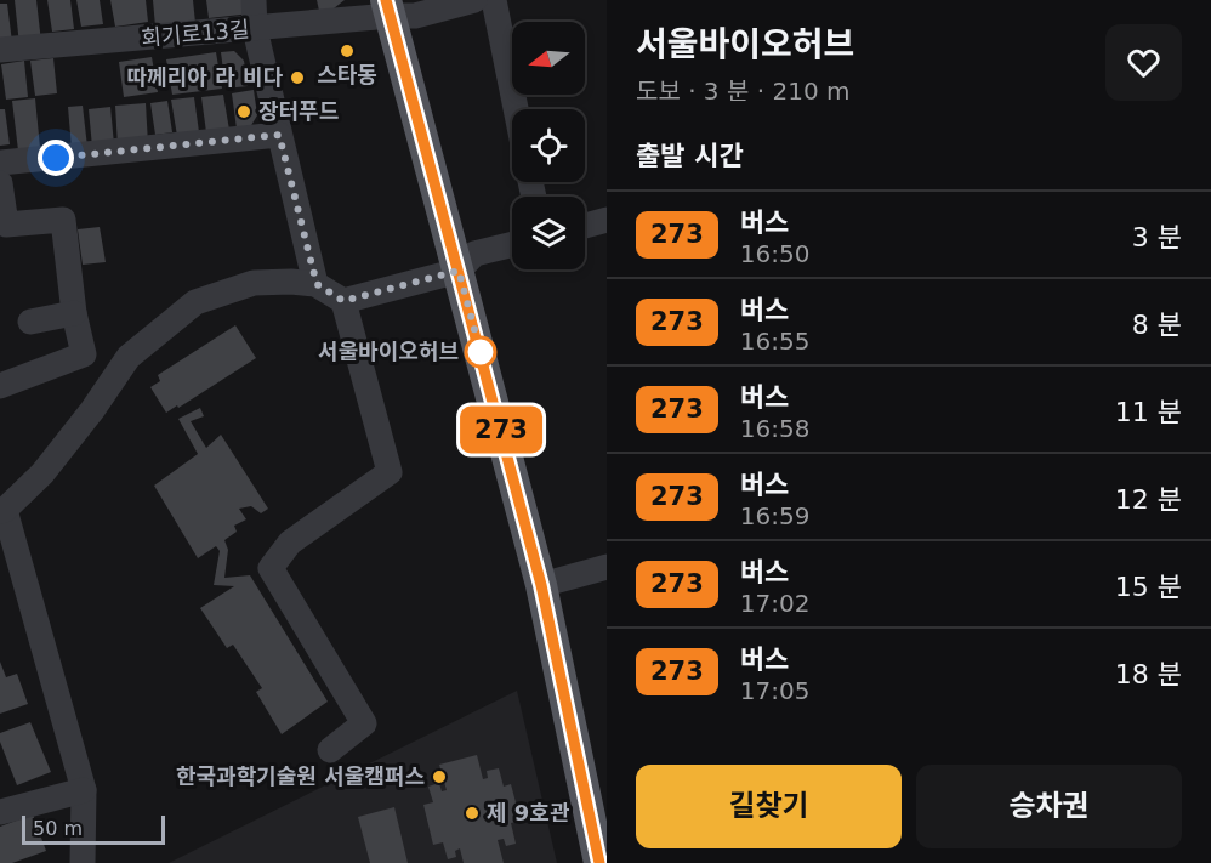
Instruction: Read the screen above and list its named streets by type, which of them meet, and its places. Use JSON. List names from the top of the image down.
{
  "streets": {
    "street": ["회기로13길"]
  },
  "places": [
    "스타동",
    "따께리아 라 비다",
    "장터푸드",
    "서울바이오허브",
    "한국과학기술원 서울캠퍼스",
    "제 9호관"
  ],
  "lines": ["bus line 273"],
  "scale_bar": "50 m",
  "north": "left",
  "page": {
    "on_map": "273",
    "heading": [
      ["서울바이오허브", "도보 · 3 분 · 210 m"],
      "출발 시간"
    ],
    "list": [
      {
        "mark": "273",
        "name": "버스",
        "note": "16:50",
        "value": "3 분"
      },
      {
        "mark": "273",
        "name": "버스",
        "note": "16:55",
        "value": "8 분"
      },
      {
        "mark": "273",
        "name": "버스",
        "note": "16:58",
        "value": "11 분"
      },
      {
        "mark": "273",
        "name": "버스",
        "note": "16:59",
        "value": "12 분"
      },
      {
        "mark": "273",
        "name": "버스",
        "note": "17:02",
        "value": "15 분"
      },
      {
        "mark": "273",
        "name": "버스",
        "note": "17:05",
        "value": "18 분"
      }
    ],
    "buttons": ["길찾기", "승차권"],
    "scale": "50 m"
  }
}
